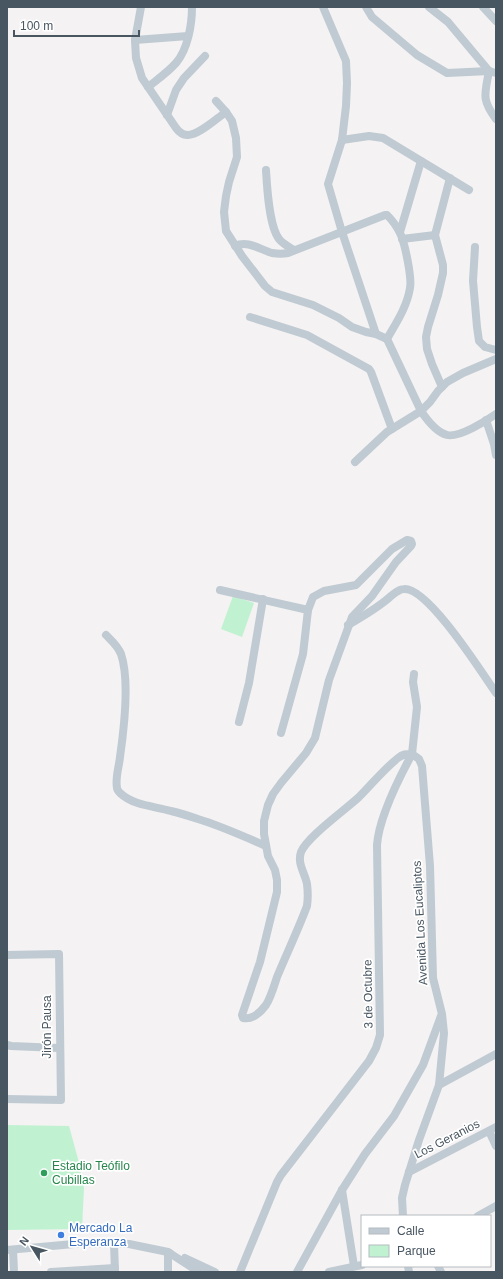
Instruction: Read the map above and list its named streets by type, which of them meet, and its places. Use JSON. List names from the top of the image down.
{
  "streets": {
    "street": [
      "Avenida Los Eucaliptos",
      "3 de Octubre",
      "Jirón Pausa",
      "Los Geranios"
    ]
  },
  "crossings": [
    ["Avenida Los Eucaliptos", "3 de Octubre"],
    ["Avenida Los Eucaliptos", "Los Geranios"]
  ],
  "places": ["Estadio Teófilo Cubillas", "Mercado La Esperanza"],
  "legend": ["Calle", "Parque"],
  "scale_bar": "100 m",
  "north": "top left"
}
